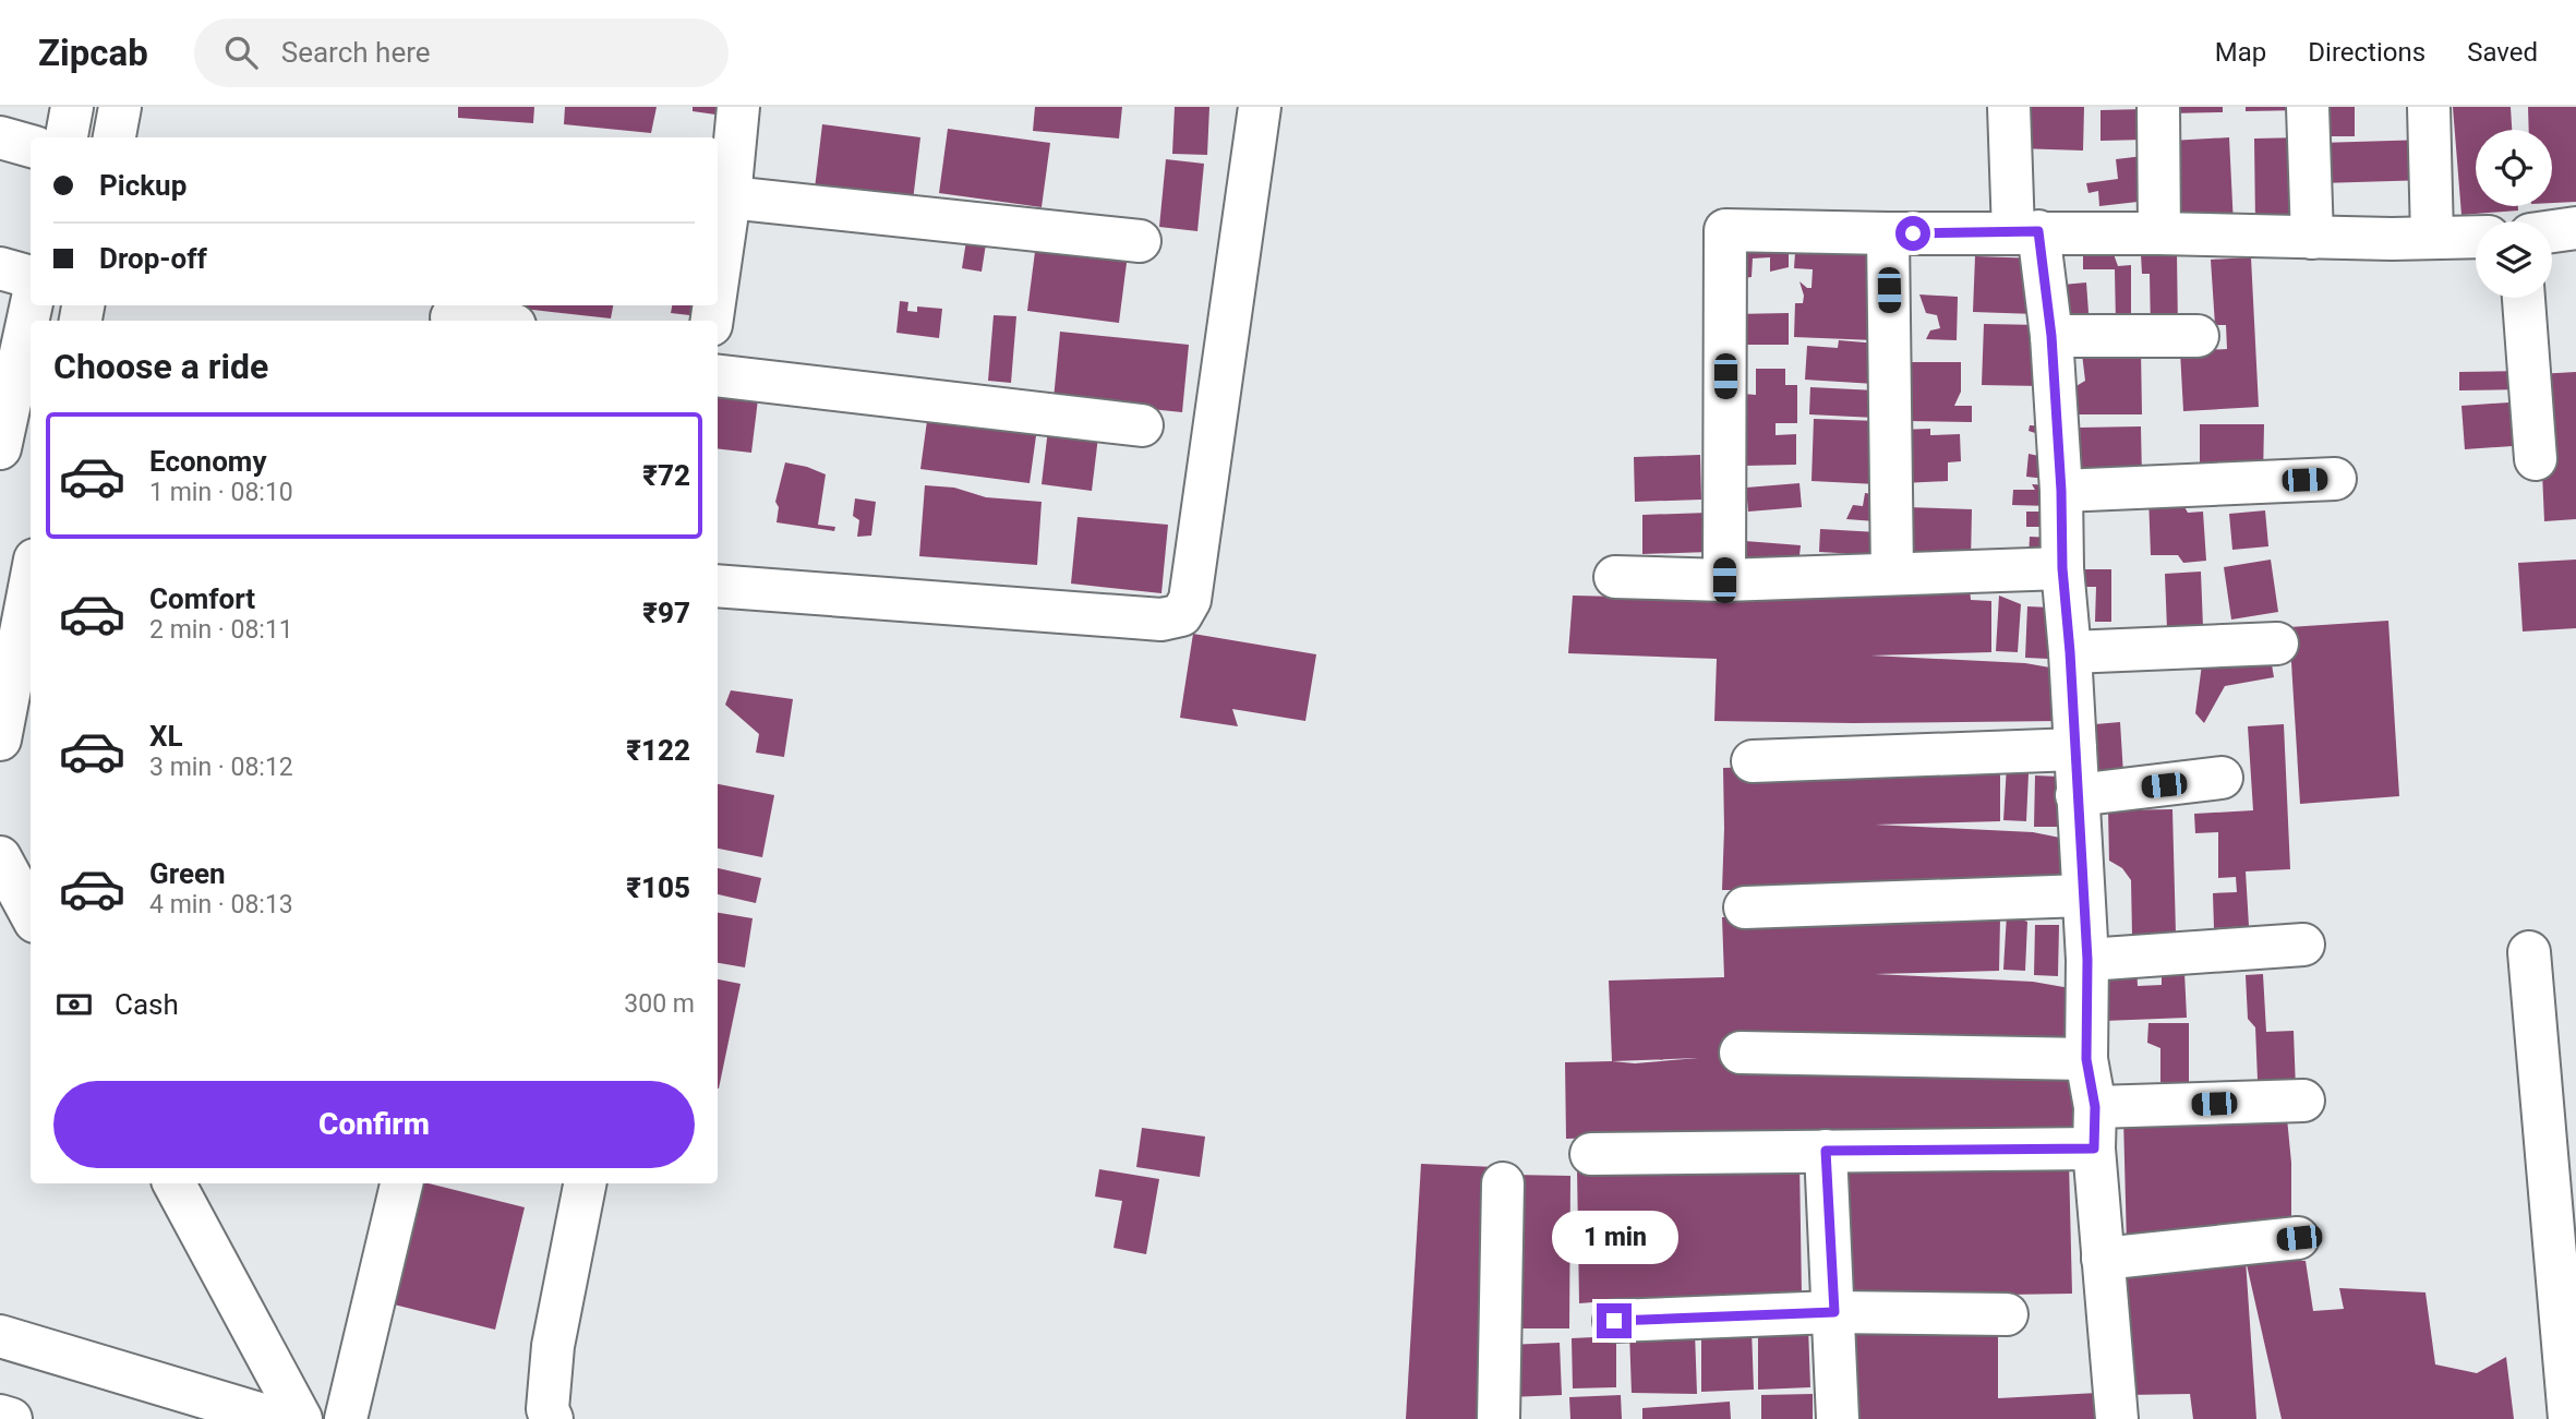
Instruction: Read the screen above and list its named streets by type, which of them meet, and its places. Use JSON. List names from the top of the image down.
{
  "page": {
    "header": "Zipcab",
    "search": "Search here",
    "nav": ["Map", "Directions", "Saved"],
    "banner": ["Pickup", "Drop-off"],
    "heading": "Choose a ride",
    "list": [
      {
        "name": "Economy",
        "note": "1 min · 08:10",
        "value": "₹72"
      },
      {
        "name": "Comfort",
        "note": "2 min · 08:11",
        "value": "₹97"
      },
      {
        "name": "XL",
        "note": "3 min · 08:12",
        "value": "₹122"
      },
      {
        "name": "Green",
        "note": "4 min · 08:13",
        "value": "₹105"
      }
    ],
    "pay": ["Cash", "300 m"],
    "buttons": "Confirm",
    "bubble": "1 min"
  }
}
